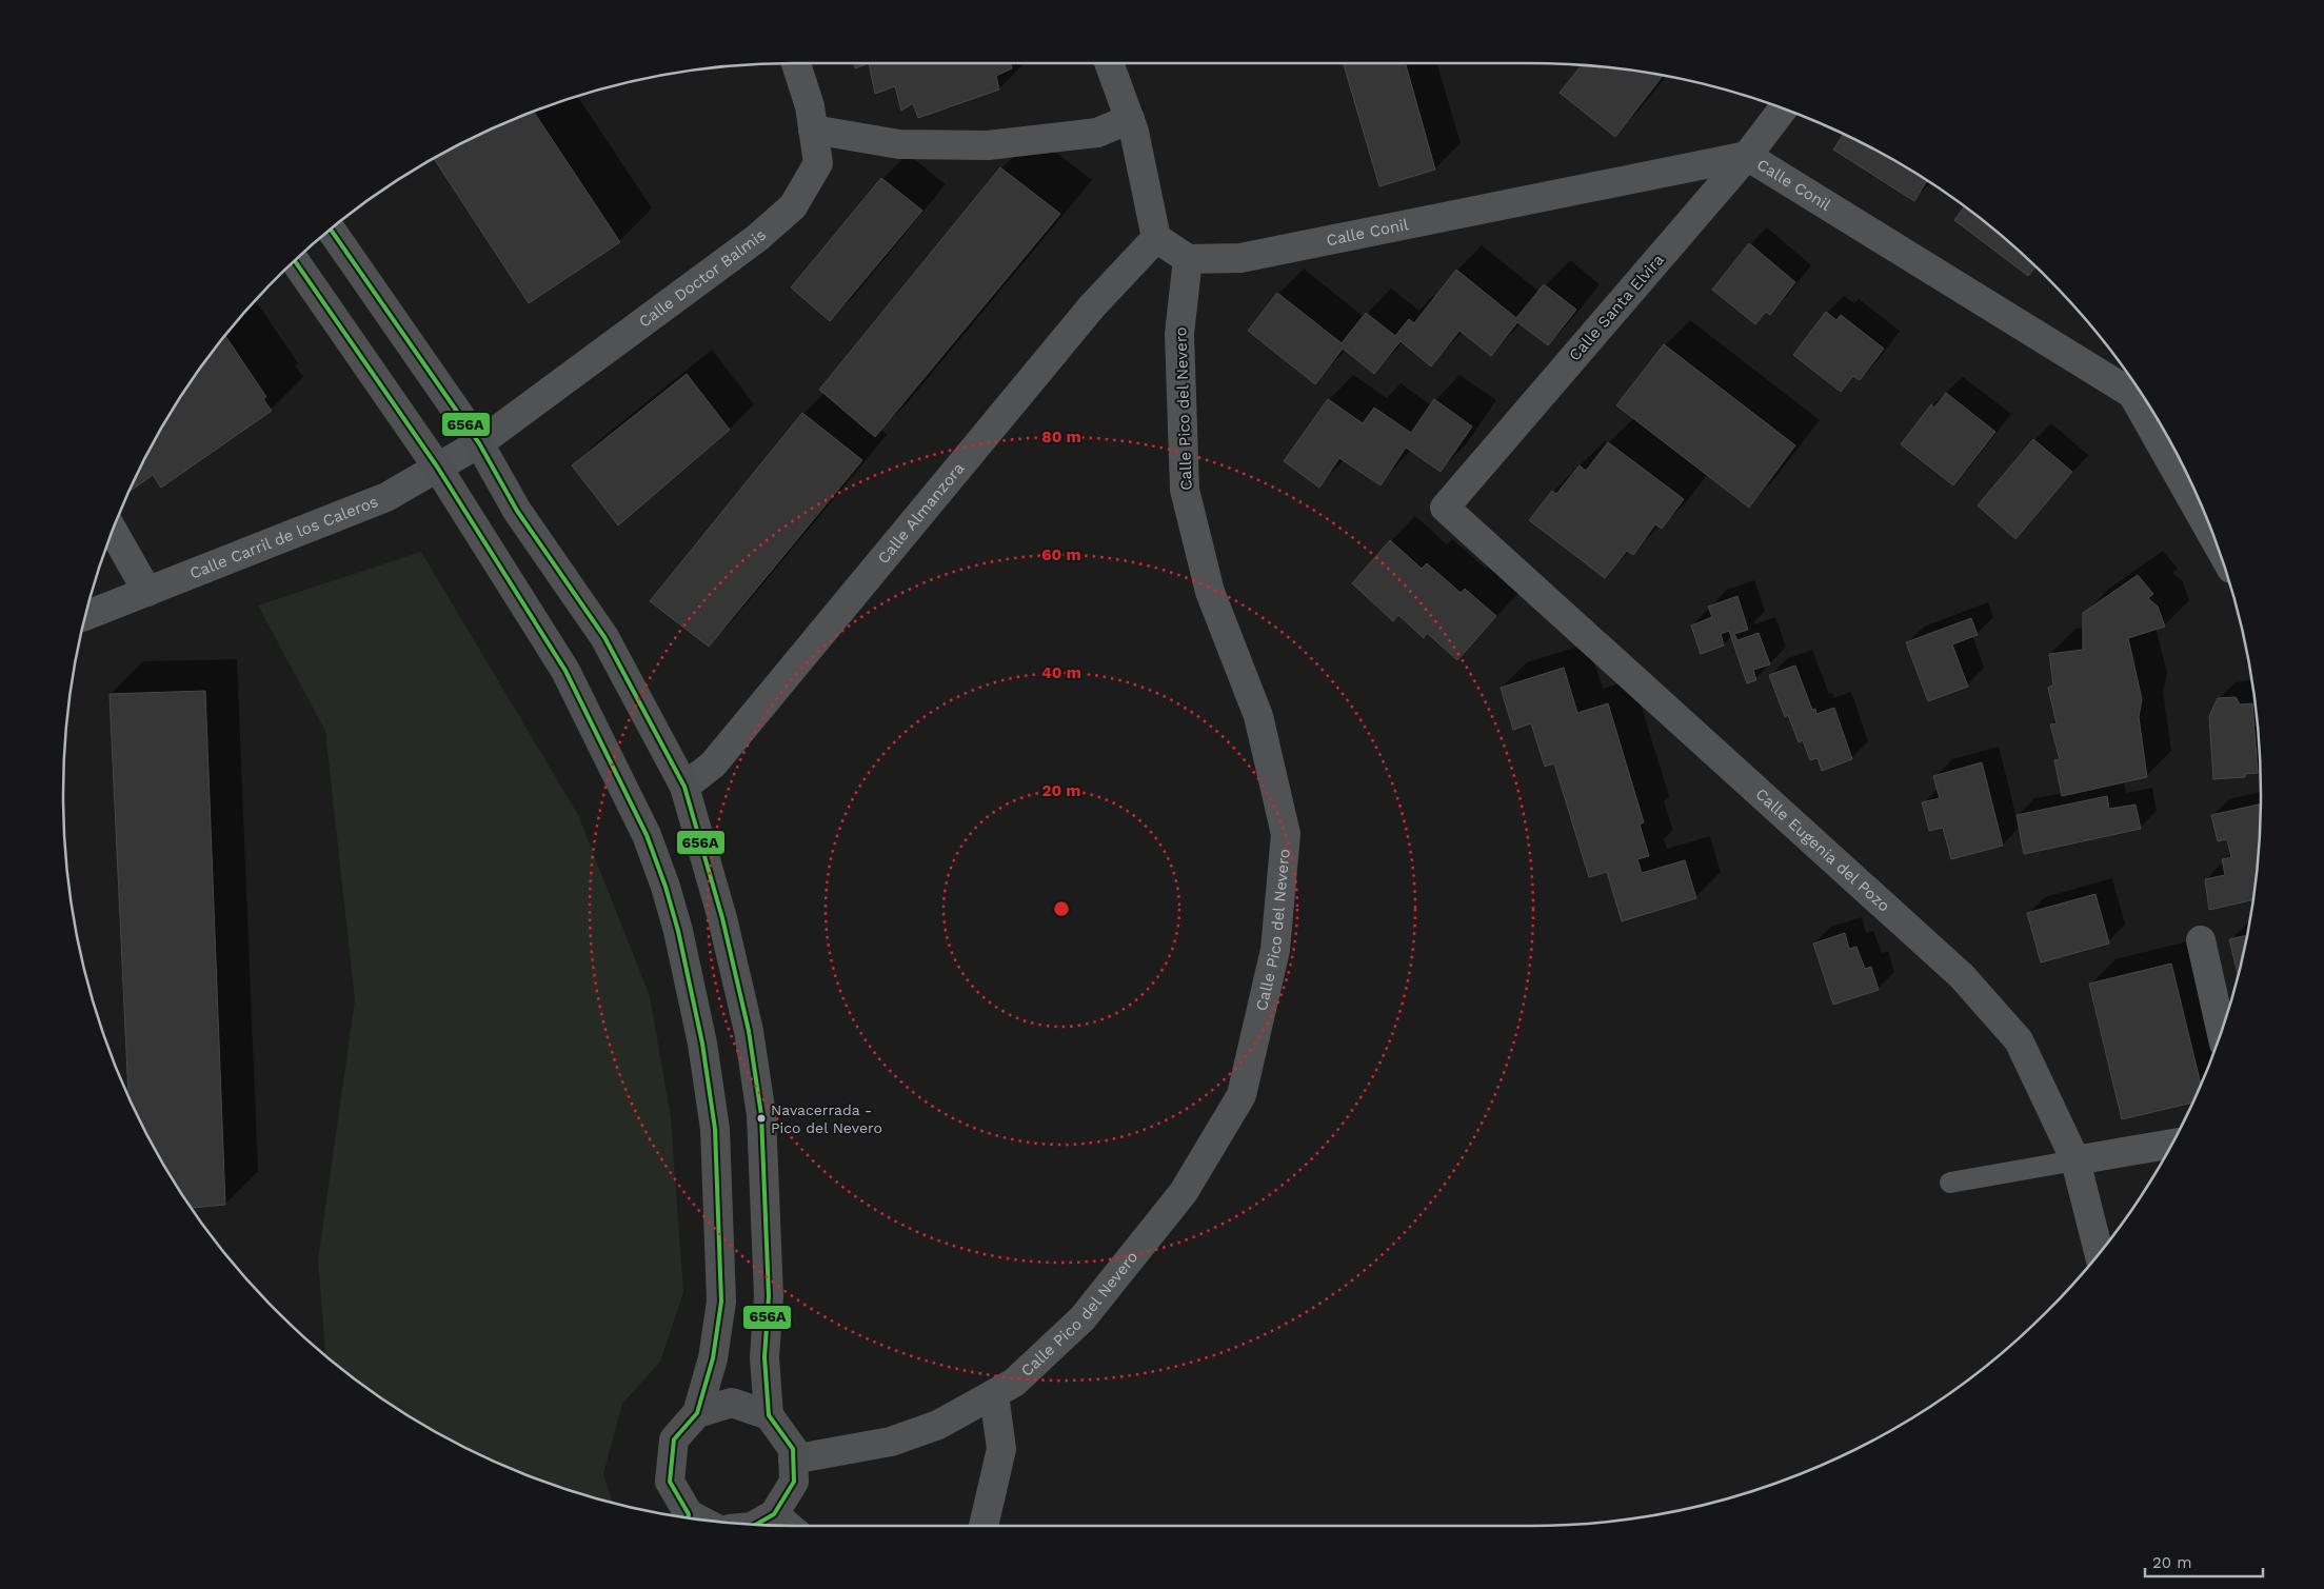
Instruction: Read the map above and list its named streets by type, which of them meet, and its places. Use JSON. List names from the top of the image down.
{
  "streets": {
    "street": [
      "Calle Conil",
      "Calle Doctor Balmis",
      "Calle Santa Elvira",
      "Calle Pico del Nevero",
      "Calle Almanzora",
      "Calle Carril de los Caleros",
      "Calle Eugenia del Pozo"
    ]
  },
  "crossings": [
    ["Calle Conil", "Calle Santa Elvira"],
    ["Calle Conil", "Calle Pico del Nevero"],
    ["Calle Doctor Balmis", "Calle Carril de los Caleros"],
    ["Calle Santa Elvira", "Calle Eugenia del Pozo"]
  ],
  "places": ["Navacerrada - Pico del Nevero"],
  "lines": ["transit line 656A"],
  "scale_bar": "20 m",
  "rings": [
    "80 m",
    "60 m",
    "40 m",
    "20 m"
  ]
}
